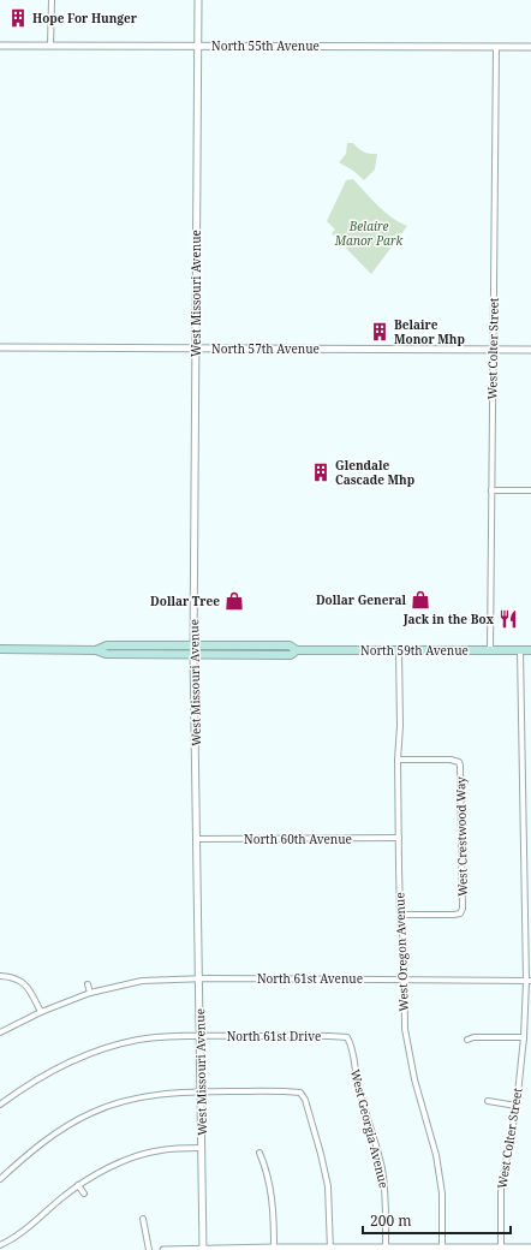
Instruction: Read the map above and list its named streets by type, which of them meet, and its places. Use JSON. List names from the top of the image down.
{
  "streets": {
    "main road": ["North 59th Avenue"],
    "street": [
      "North 55th Avenue",
      "West Missouri Avenue",
      "North 57th Avenue",
      "West Colter Street",
      "West Crestwood Way",
      "North 60th Avenue",
      "West Oregon Avenue",
      "North 61st Avenue",
      "North 61st Drive",
      "West Georgia Avenue"
    ]
  },
  "crossings": [
    ["North 55th Avenue", "West Missouri Avenue"],
    ["North 55th Avenue", "West Colter Street"],
    ["West Missouri Avenue", "North 57th Avenue"],
    ["West Missouri Avenue", "North 59th Avenue"],
    ["West Missouri Avenue", "North 60th Avenue"],
    ["West Missouri Avenue", "North 61st Avenue"],
    ["West Missouri Avenue", "North 61st Drive"],
    ["North 57th Avenue", "West Colter Street"],
    ["West Colter Street", "North 59th Avenue"],
    ["West Colter Street", "North 61st Avenue"],
    ["North 59th Avenue", "West Oregon Avenue"],
    ["West Crestwood Way", "West Oregon Avenue"],
    ["North 60th Avenue", "West Oregon Avenue"],
    ["West Oregon Avenue", "North 61st Avenue"],
    ["North 61st Drive", "West Georgia Avenue"]
  ],
  "parks": ["Belaire Manor Park"],
  "places": {
    "building": ["Hope For Hunger", "Belaire Monor Mhp", "Glendale Cascade Mhp"],
    "shop": ["Dollar General", "Dollar Tree"],
    "restaurant": ["Jack in the Box"]
  },
  "scale_bar": "200 m"
}
